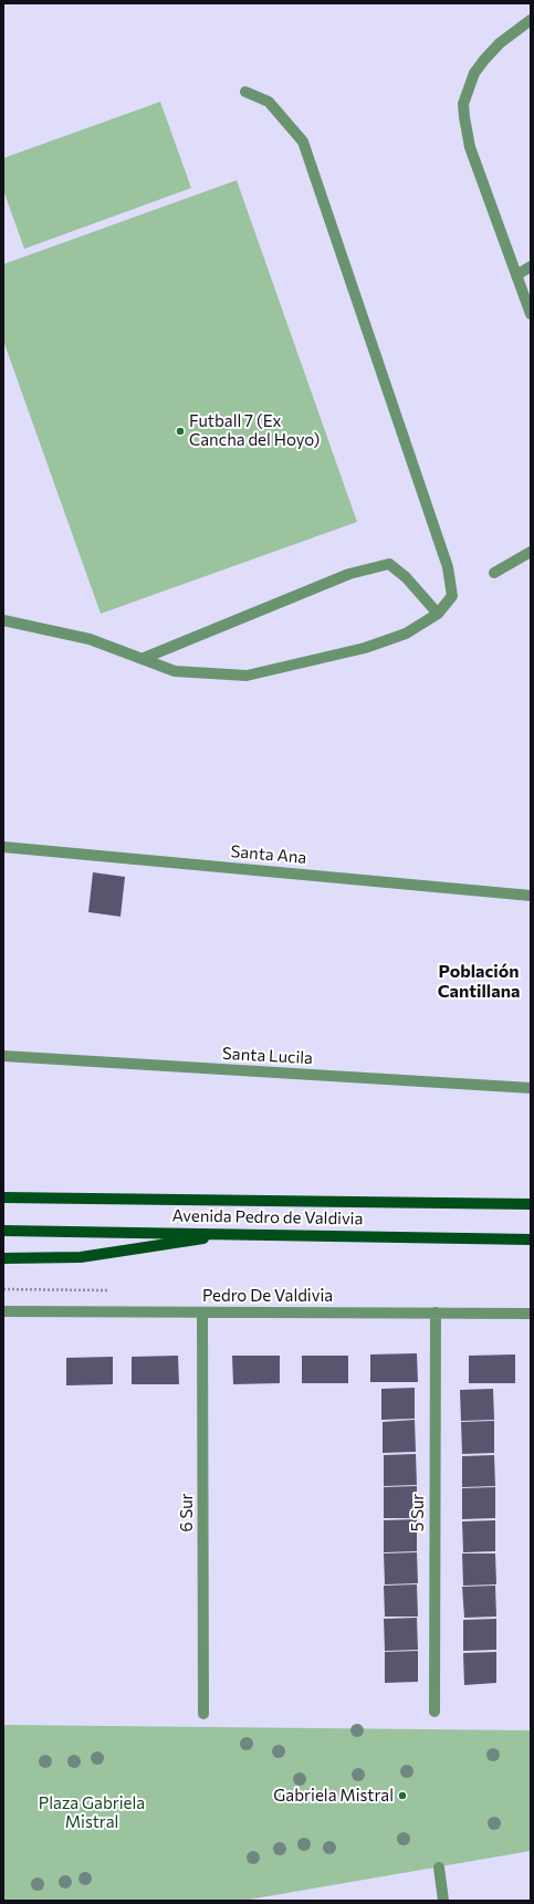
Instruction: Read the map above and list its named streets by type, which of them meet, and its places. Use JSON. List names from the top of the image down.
{
  "streets": {
    "main road": ["Avenida Pedro de Valdivia"],
    "street": [
      "Santa Ana",
      "Santa Lucila",
      "Pedro De Valdivia",
      "6 Sur",
      "5 Sur"
    ]
  },
  "crossings": [
    ["Pedro De Valdivia", "6 Sur"],
    ["Pedro De Valdivia", "5 Sur"]
  ],
  "districts": ["Población Cantillana"],
  "parks": ["Plaza Gabriela Mistral"],
  "places": ["Futball 7 (Ex Cancha del Hoyo)", "Gabriela Mistral"]
}
